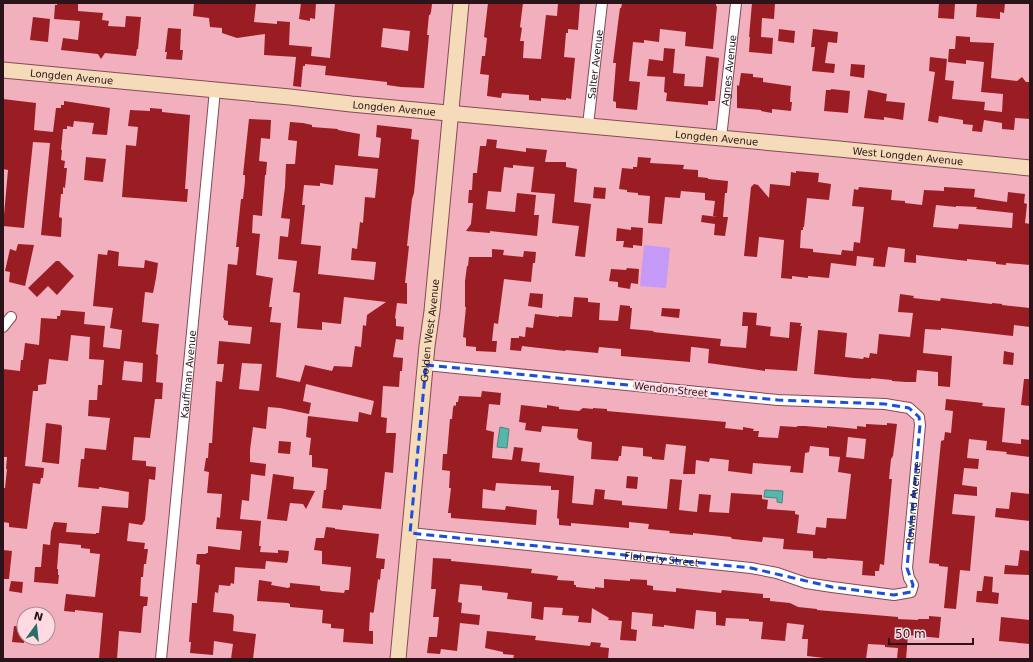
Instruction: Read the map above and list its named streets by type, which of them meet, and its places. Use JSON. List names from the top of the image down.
{
  "streets": {
    "street": [
      "Salter Avenue",
      "Agnes Avenue",
      "Longden Avenue",
      "West Longden Avenue",
      "Golden West Avenue",
      "Kauffman Avenue",
      "Wendon Street",
      "Rowland Avenue",
      "Flaherty Street"
    ]
  },
  "crossings": [
    ["Salter Avenue", "Longden Avenue"],
    ["Agnes Avenue", "Longden Avenue"],
    ["Longden Avenue", "West Longden Avenue"],
    ["Longden Avenue", "Golden West Avenue"],
    ["Longden Avenue", "Kauffman Avenue"],
    ["Golden West Avenue", "Wendon Street"],
    ["Golden West Avenue", "Flaherty Street"],
    ["Wendon Street", "Rowland Avenue"],
    ["Rowland Avenue", "Flaherty Street"]
  ],
  "scale_bar": "50 m",
  "north": "top"
}
